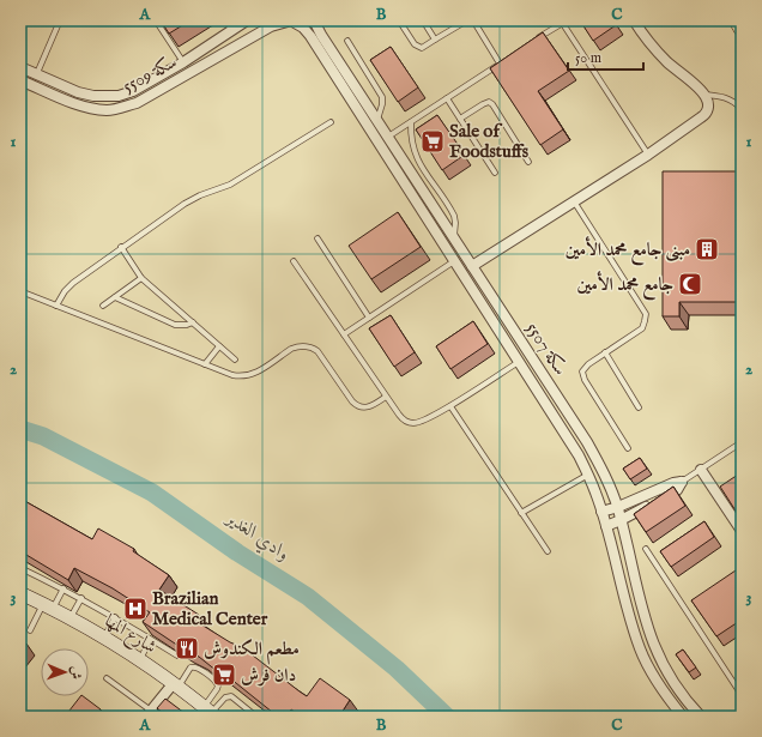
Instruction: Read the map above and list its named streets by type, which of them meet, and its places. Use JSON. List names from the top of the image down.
{
  "streets": {
    "street": ["سكة 5509", "سكة 5507", "شارع المها"]
  },
  "crossings": [
    ["سكة 5509", "سكة 5507"]
  ],
  "water": ["وادي الغدير"],
  "places": {
    "supermarket": ["Sale of Foodstuffs", "دان فرش"],
    "building": ["مبنى جامع محمد الأمين"],
    "mosque": ["جامع محمد الأمين"],
    "hospital": ["Brazilian Medical Center"],
    "restaurant": ["مطعم الكندوش"]
  },
  "scale_bar": "50 m",
  "north": "right",
  "grid": {
    "columns": ["A", "B", "C"],
    "rows": ["1", "2", "3"]
  }
}
